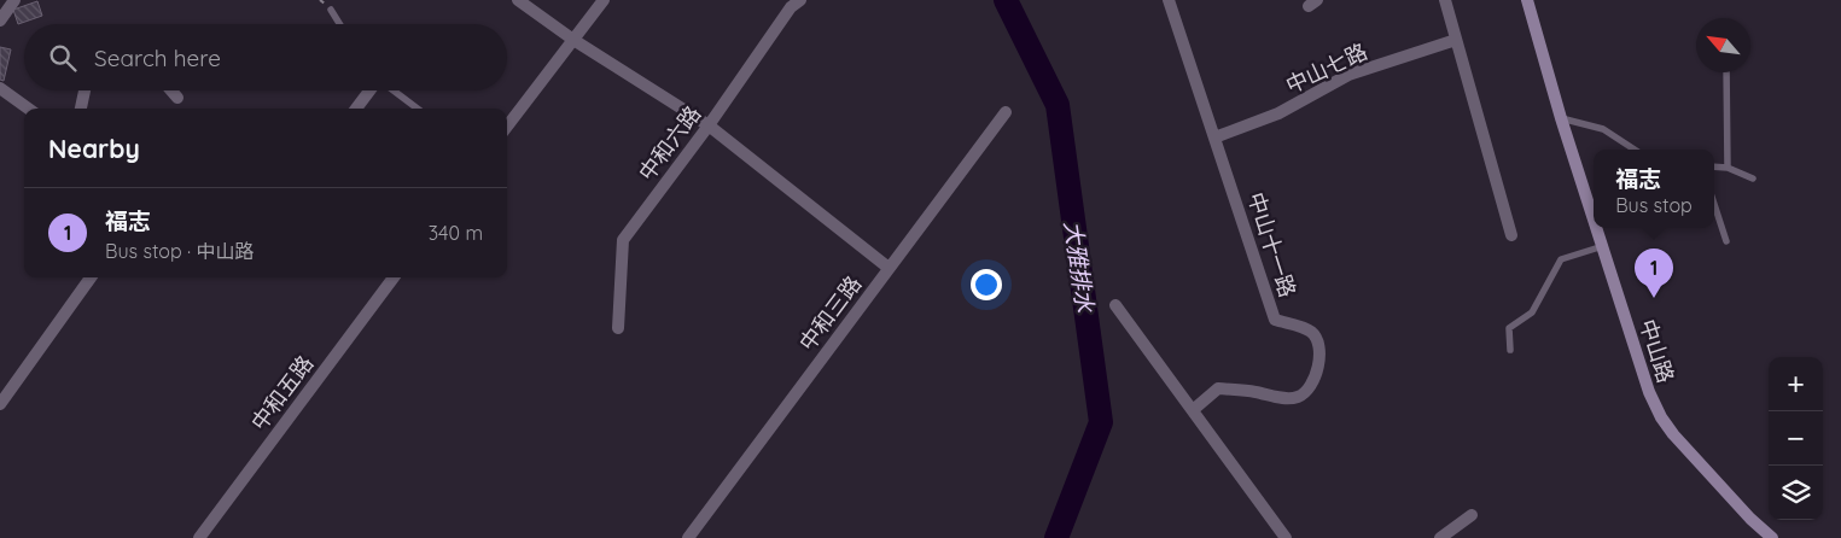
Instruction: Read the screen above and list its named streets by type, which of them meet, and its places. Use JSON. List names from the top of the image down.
{
  "streets": {
    "main road": ["中山路"],
    "street": [
      "中山七路",
      "中和六路",
      "中山十一路",
      "中和三路",
      "中和五路"
    ]
  },
  "crossings": [
    ["中山七路", "中山十一路"]
  ],
  "water": ["大雅排水"],
  "north": "top left",
  "page": {
    "search": "Search here",
    "heading": "Nearby",
    "popup": ["福志", "Bus stop"],
    "list": [
      {
        "mark": "1",
        "name": "福志",
        "note": "Bus stop · 中山路",
        "value": "340 m"
      }
    ],
    "pins": "1",
    "map_buttons": ["+", "−"]
  }
}
